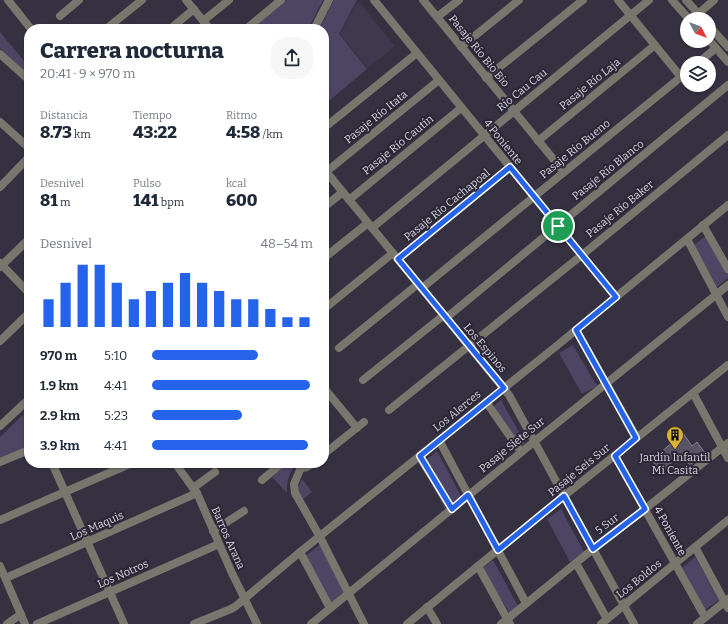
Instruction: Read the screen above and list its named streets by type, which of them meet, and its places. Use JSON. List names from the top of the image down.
{
  "streets": {
    "street": [
      "Pasaje Río Bio Bio",
      "Pasaje Río Laja",
      "Río Cau Cau",
      "Pasaje Río Itata",
      "4 Poniente",
      "Pasaje Río Cautín",
      "Pasaje Río Bueno",
      "Pasaje Río Blanco",
      "Pasaje Río Cachapoal",
      "Pasaje Río Baker",
      "Los Espinos",
      "Los Alerces",
      "Pasaje Siete Sur",
      "Pasaje Seis Sur",
      "5 Sur",
      "Los Maquis",
      "Barros Arana",
      "Los Notros",
      "Los Boldos"
    ]
  },
  "crossings": [
    ["Pasaje Río Bio Bio", "Pasaje Río Laja"],
    ["Pasaje Río Bio Bio", "Río Cau Cau"],
    ["Pasaje Río Bio Bio", "Pasaje Río Bueno"],
    ["Río Cau Cau", "4 Poniente"],
    ["Río Cau Cau", "Los Espinos"],
    ["Pasaje Río Itata", "4 Poniente"],
    ["4 Poniente", "Pasaje Río Cautín"],
    ["4 Poniente", "Pasaje Río Bueno"],
    ["4 Poniente", "Pasaje Río Blanco"],
    ["4 Poniente", "Pasaje Río Cachapoal"],
    ["4 Poniente", "Pasaje Río Baker"],
    ["4 Poniente", "Los Alerces"],
    ["4 Poniente", "Pasaje Seis Sur"],
    ["4 Poniente", "5 Sur"],
    ["4 Poniente", "Los Boldos"],
    ["Pasaje Río Cautín", "Los Espinos"],
    ["Pasaje Río Bueno", "Los Espinos"],
    ["Pasaje Río Blanco", "Los Espinos"],
    ["Pasaje Río Cachapoal", "Los Espinos"],
    ["Pasaje Río Baker", "Los Espinos"],
    ["Los Espinos", "Los Alerces"],
    ["Los Espinos", "Pasaje Siete Sur"],
    ["Los Espinos", "Pasaje Seis Sur"],
    ["Los Espinos", "5 Sur"],
    ["Los Espinos", "Los Boldos"],
    ["Los Alerces", "Barros Arana"],
    ["Los Maquis", "Barros Arana"],
    ["Barros Arana", "Los Notros"]
  ],
  "places": {
    "building": ["Jardín Infantil Mi Casita"]
  },
  "north": "bottom right",
  "page": {
    "heading": ["Carrera nocturna", "20:41 · 9 × 970 m"],
    "stats": [
      ["Distancia", "8.73 km"],
      ["Tiempo", "43:22"],
      ["Ritmo", "4:58 /km"],
      ["Desnivel", "81 m"],
      ["Pulso", "141 bpm"],
      ["kcal", "600"]
    ],
    "chart": ["Desnivel", "48–54 m"],
    "list": [
      {
        "name": "970 m",
        "note": "5:10"
      },
      {
        "name": "1.9 km",
        "note": "4:41"
      },
      {
        "name": "2.9 km",
        "note": "5:23"
      },
      {
        "name": "3.9 km",
        "note": "4:41"
      }
    ]
  }
}
